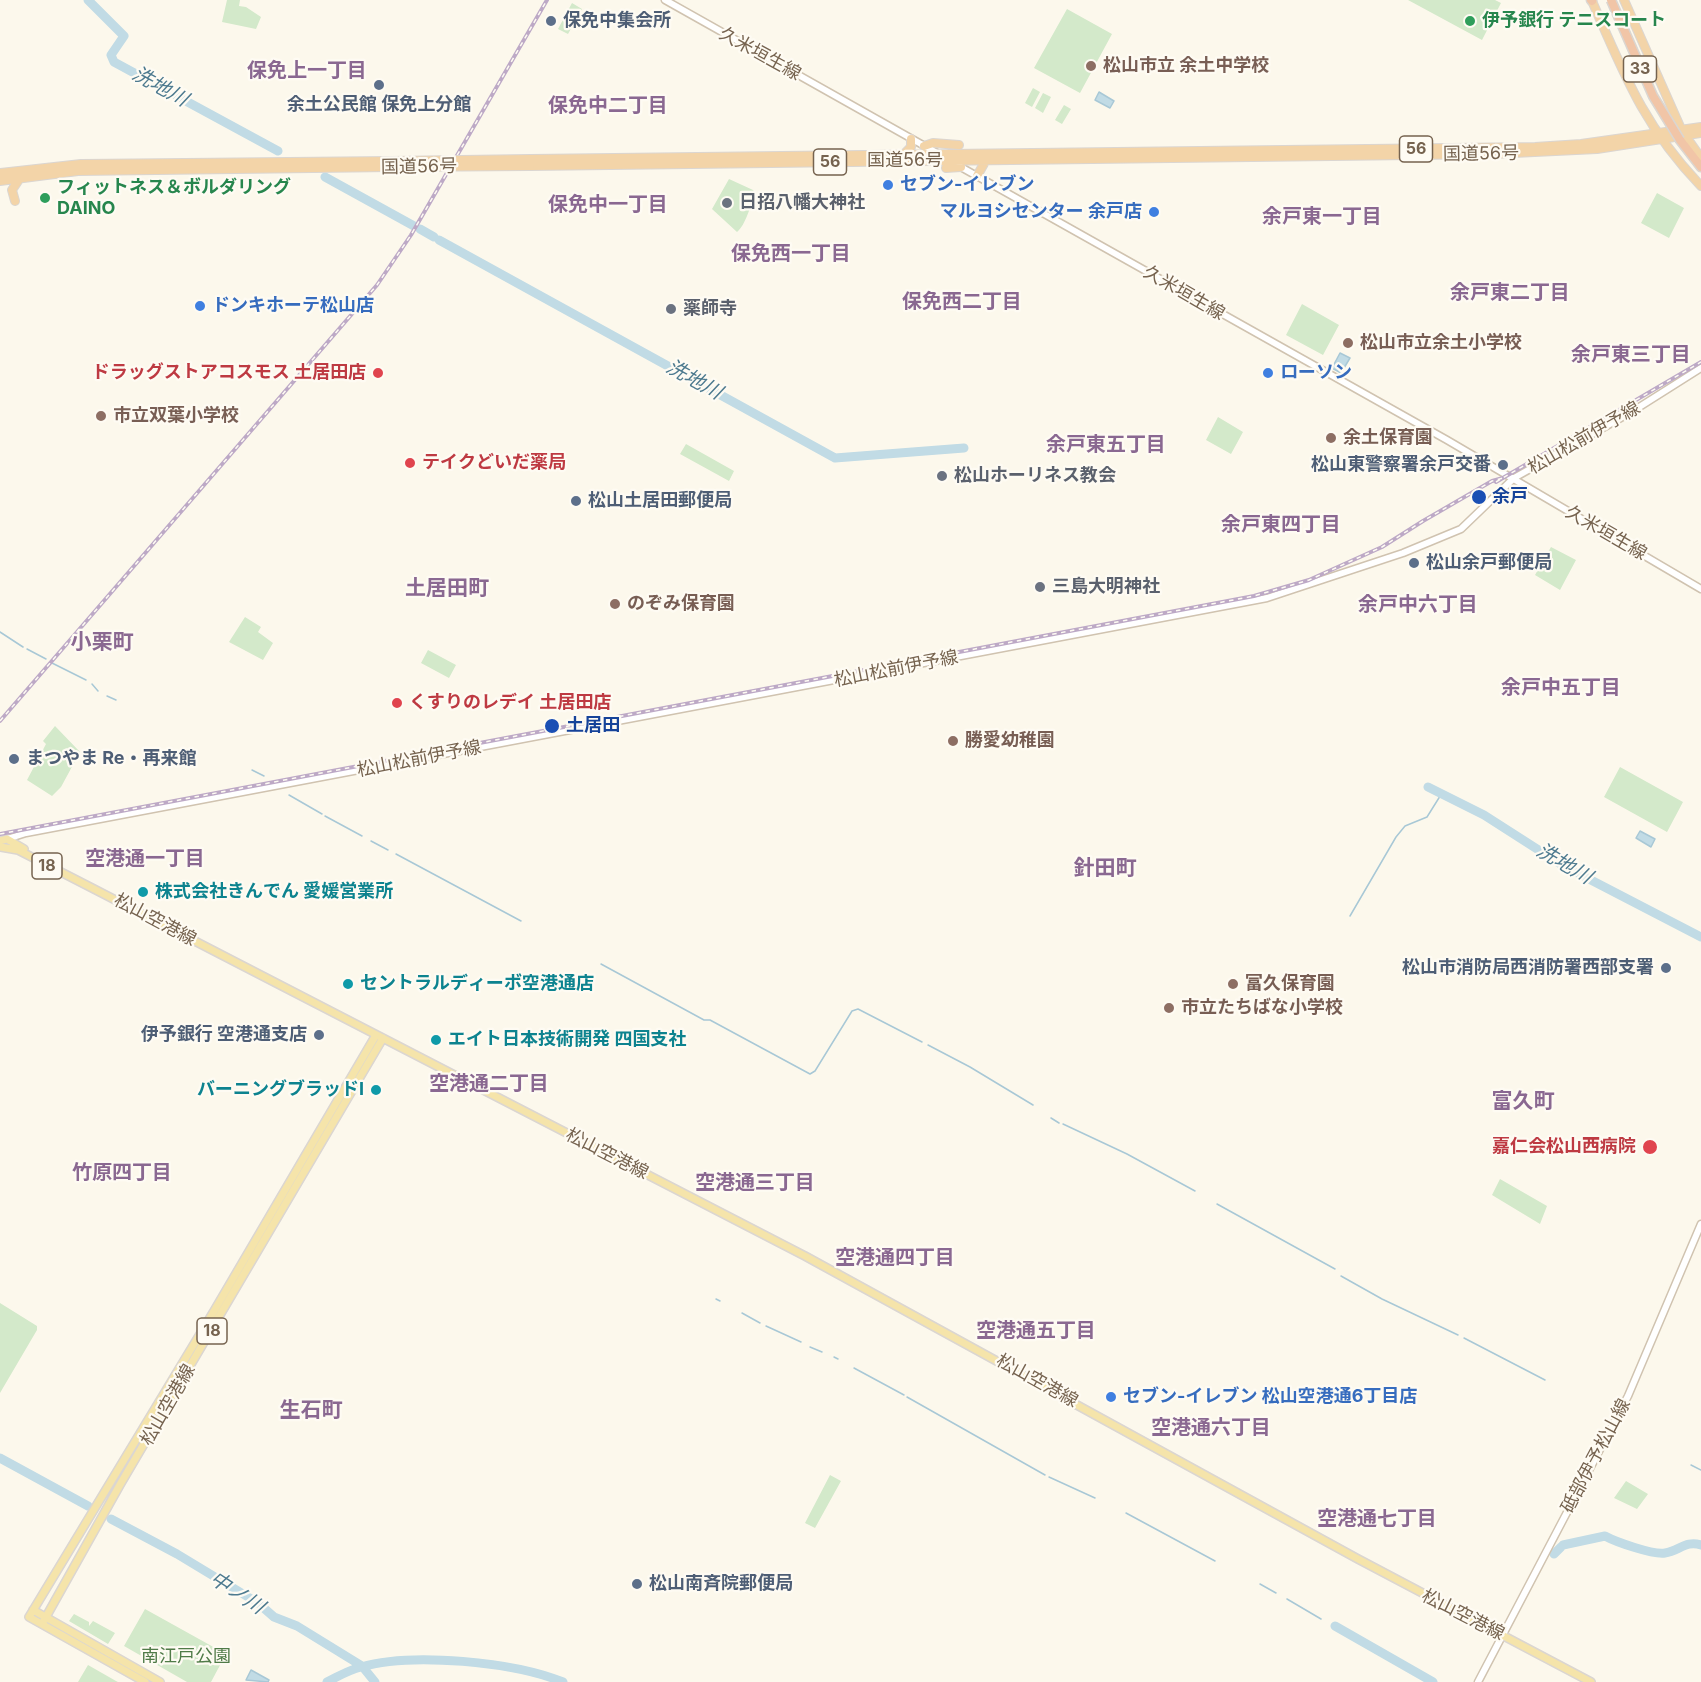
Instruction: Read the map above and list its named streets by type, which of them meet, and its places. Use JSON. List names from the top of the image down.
{
  "streets": {
    "highway": ["33", "56", "国道56号"],
    "main road": [
      "久米垣生線",
      "松山松前伊予線",
      "18",
      "松山空港線",
      "砥部伊予松山線"
    ]
  },
  "crossings": [
    ["久米垣生線", "56"],
    ["久米垣生線", "国道56号"],
    ["久米垣生線", "松山松前伊予線"],
    ["33", "国道56号"],
    ["56", "国道56号"],
    ["松山松前伊予線", "18"],
    ["松山松前伊予線", "松山空港線"],
    ["18", "松山空港線"],
    ["松山空港線", "砥部伊予松山線"]
  ],
  "districts": [
    "保免上一丁目",
    "保免中二丁目",
    "保免中一丁目",
    "余戸東一丁目",
    "保免西一丁目",
    "余戸東二丁目",
    "保免西二丁目",
    "余戸東三丁目",
    "余戸東五丁目",
    "余戸東四丁目",
    "土居田町",
    "余戸中六丁目",
    "小栗町",
    "余戸中五丁目",
    "空港通一丁目",
    "針田町",
    "空港通二丁目",
    "富久町",
    "竹原四丁目",
    "空港通三丁目",
    "空港通四丁目",
    "空港通五丁目",
    "生石町",
    "空港通六丁目",
    "空港通七丁目"
  ],
  "water": ["洗地川", "中ノ川"],
  "parks": ["南江戸公園"],
  "places": [
    "保免中集会所",
    "伊予銀行 テニスコート",
    "松山市立 余土中学校",
    "余土公民館 保免上分館",
    "セブン-イレブン",
    "フィットネス＆ボルダリング DAINO",
    "日招八幡大神社",
    "マルヨシセンター 余戸店",
    "ドンキホーテ松山店",
    "薬師寺",
    "松山市立余土小学校",
    "ドラッグストアコスモス 土居田店",
    "ローソン",
    "市立双葉小学校",
    "余土保育園",
    "テイクどいだ薬局",
    "松山東警察署余戸交番",
    "松山ホーリネス教会",
    "余戸",
    "松山土居田郵便局",
    "松山余戸郵便局",
    "三島大明神社",
    "のぞみ保育園",
    "くすりのレデイ 土居田店",
    "土居田",
    "勝愛幼稚園",
    "まつやま Re・再来館",
    "株式会社きんでん 愛媛営業所",
    "松山市消防局西消防署西部支署",
    "セントラルディーボ空港通店",
    "富久保育園",
    "市立たちばな小学校",
    "伊予銀行 空港通支店",
    "エイト日本技術開発 四国支社",
    "バーニングブラッドⅠ",
    "嘉仁会松山西病院",
    "セブン-イレブン 松山空港通6丁目店",
    "松山南斉院郵便局"
  ]
}
